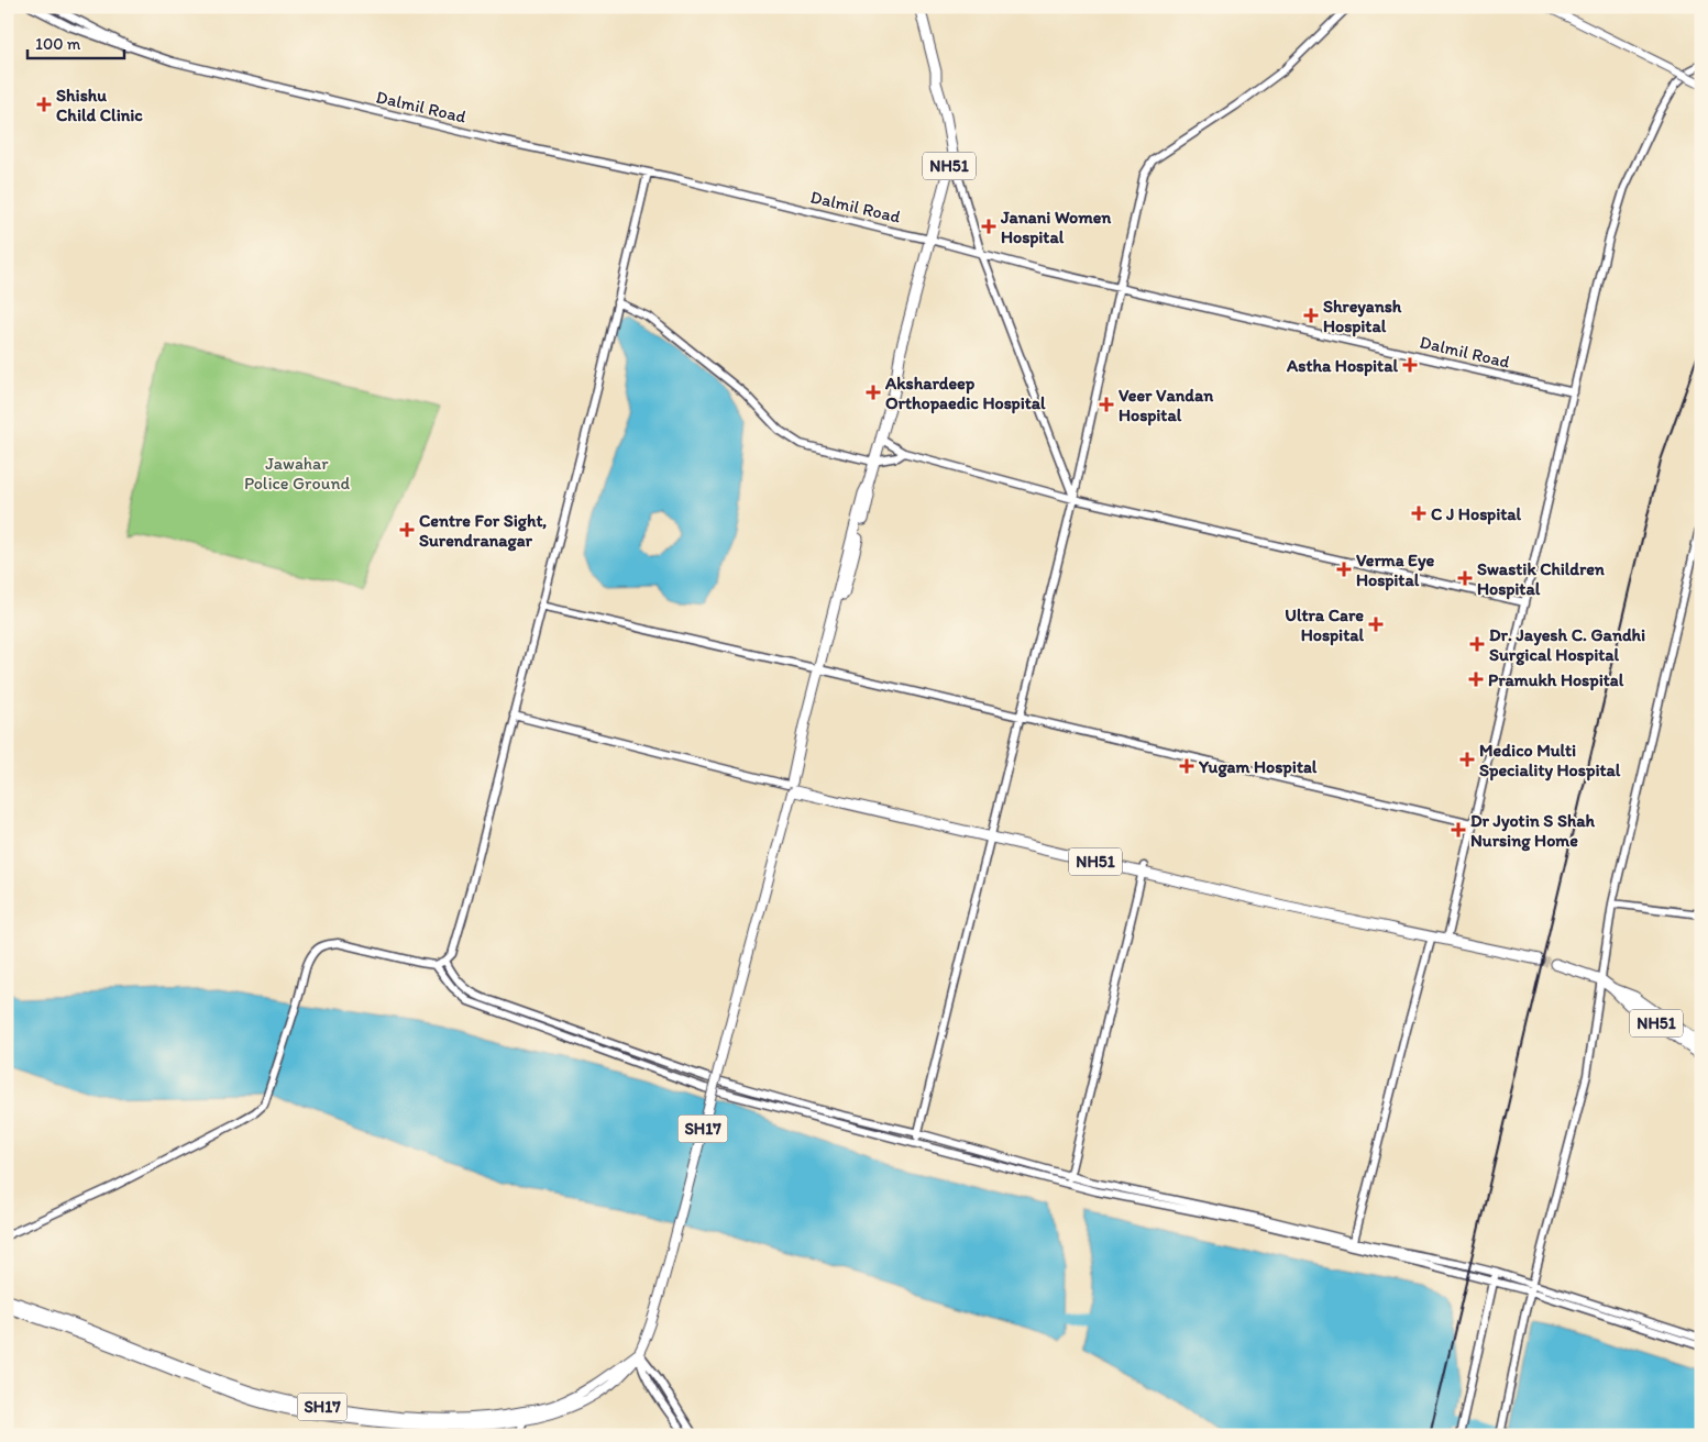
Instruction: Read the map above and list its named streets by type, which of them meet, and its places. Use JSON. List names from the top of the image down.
{
  "streets": {
    "highway": ["NH51"],
    "main road": ["SH17"],
    "street": ["Dalmil Road"]
  },
  "crossings": [
    ["Dalmil Road", "NH51"],
    ["NH51", "SH17"]
  ],
  "parks": ["Jawahar Police Ground"],
  "places": {
    "health": [
      "Shishu Child Clinic",
      "Janani Women Hospital",
      "Shreyansh Hospital",
      "Astha Hospital",
      "Akshardeep Orthopaedic Hospital",
      "Veer Vandan Hospital",
      "C J Hospital",
      "Centre For Sight, Surendranagar",
      "Verma Eye Hospital",
      "Swastik Children Hospital",
      "Ultra Care Hospital",
      "Dr. Jayesh C. Gandhi Surgical Hospital",
      "Pramukh Hospital",
      "Medico Multi Speciality Hospital",
      "Yugam Hospital",
      "Dr Jyotin S Shah Nursing Home"
    ]
  },
  "scale_bar": "100 m"
}
